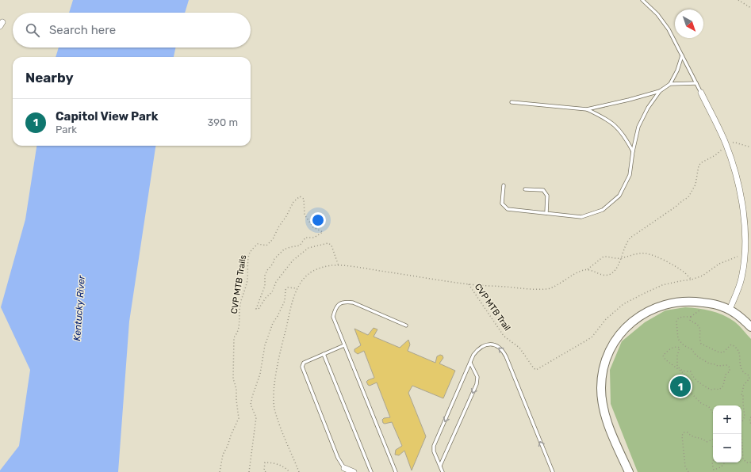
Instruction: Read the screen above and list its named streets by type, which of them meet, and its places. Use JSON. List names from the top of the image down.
{
  "streets": {
    "path": ["CVP MTB Trails", "CVP MTB Trail"]
  },
  "crossings": [
    ["CVP MTB Trails", "CVP MTB Trail"]
  ],
  "water": ["Kentucky River"],
  "north": "bottom right",
  "page": {
    "search": "Search here",
    "heading": "Nearby",
    "list": [
      {
        "mark": "1",
        "name": "Capitol View Park",
        "note": "Park",
        "value": "390 m"
      }
    ],
    "pins": "1",
    "map_buttons": ["+", "−"]
  }
}
